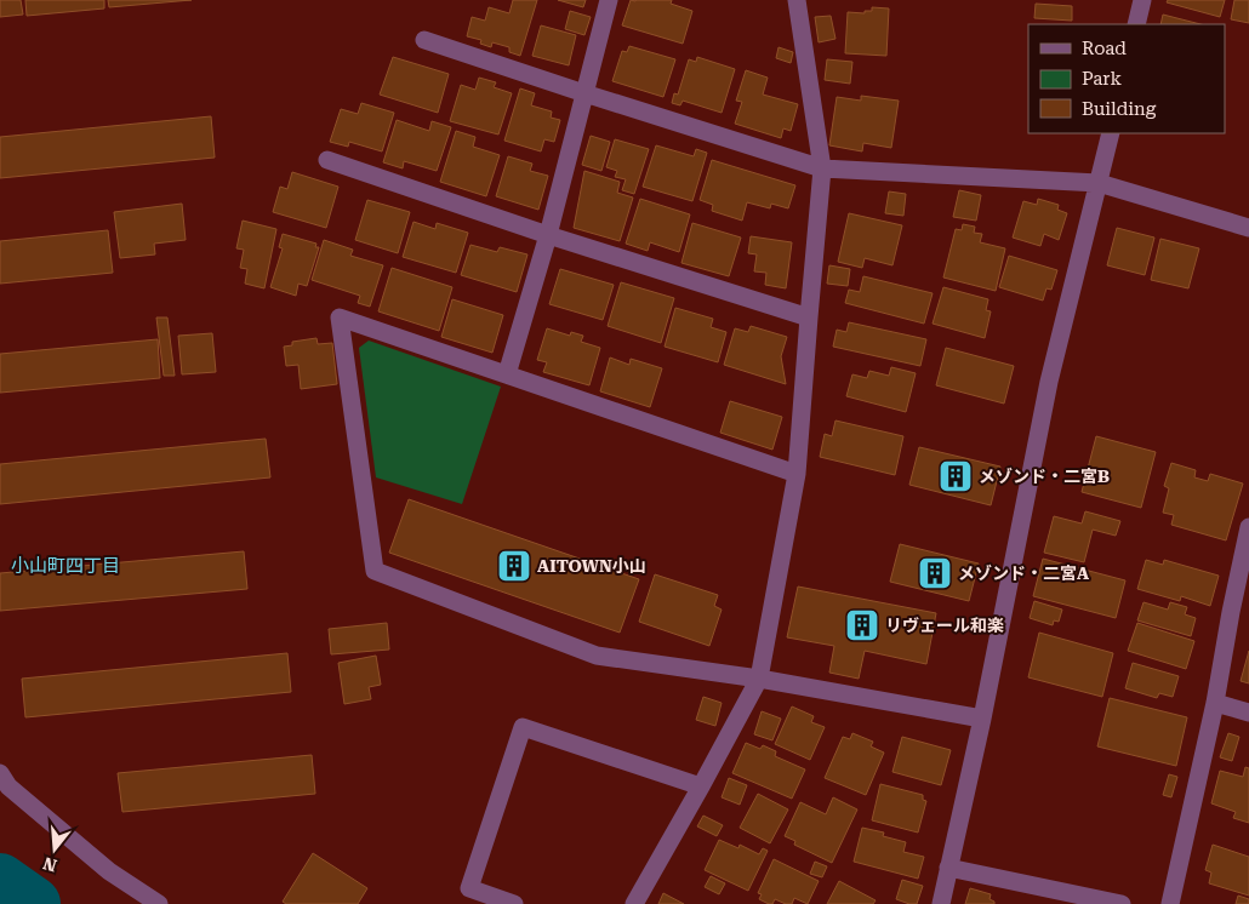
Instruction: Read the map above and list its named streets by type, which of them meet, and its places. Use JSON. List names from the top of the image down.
{
  "districts": ["小山町四丁目"],
  "places": {
    "building": [
      "メゾンド・二宮B",
      "AITOWN小山",
      "メゾンド・二宮A",
      "リヴェール和楽"
    ]
  },
  "legend": ["Road", "Park", "Building"],
  "north": "bottom"
}
